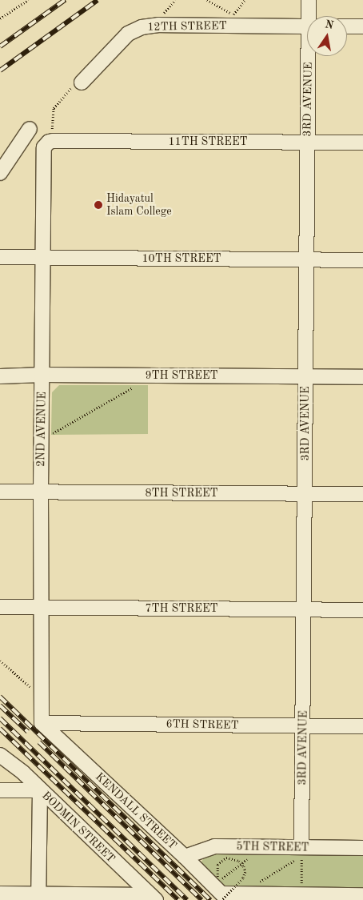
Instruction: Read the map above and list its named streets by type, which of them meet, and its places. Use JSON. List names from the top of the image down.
{
  "streets": {
    "street": [
      "12TH STREET",
      "3RD AVENUE",
      "11TH STREET",
      "10TH STREET",
      "9TH STREET",
      "2ND AVENUE",
      "8TH STREET",
      "7TH STREET",
      "6TH STREET",
      "KENDALL STREET",
      "BODMIN STREET",
      "5TH STREET"
    ]
  },
  "crossings": [
    ["3RD AVENUE", "11TH STREET"],
    ["3RD AVENUE", "10TH STREET"],
    ["3RD AVENUE", "9TH STREET"],
    ["3RD AVENUE", "8TH STREET"],
    ["3RD AVENUE", "7TH STREET"],
    ["3RD AVENUE", "6TH STREET"],
    ["3RD AVENUE", "5TH STREET"],
    ["11TH STREET", "2ND AVENUE"],
    ["10TH STREET", "2ND AVENUE"],
    ["9TH STREET", "2ND AVENUE"],
    ["2ND AVENUE", "8TH STREET"],
    ["2ND AVENUE", "7TH STREET"],
    ["2ND AVENUE", "6TH STREET"],
    ["2ND AVENUE", "KENDALL STREET"],
    ["6TH STREET", "KENDALL STREET"],
    ["KENDALL STREET", "5TH STREET"]
  ],
  "places": ["Hidayatul Islam College"],
  "north": "top"
}
